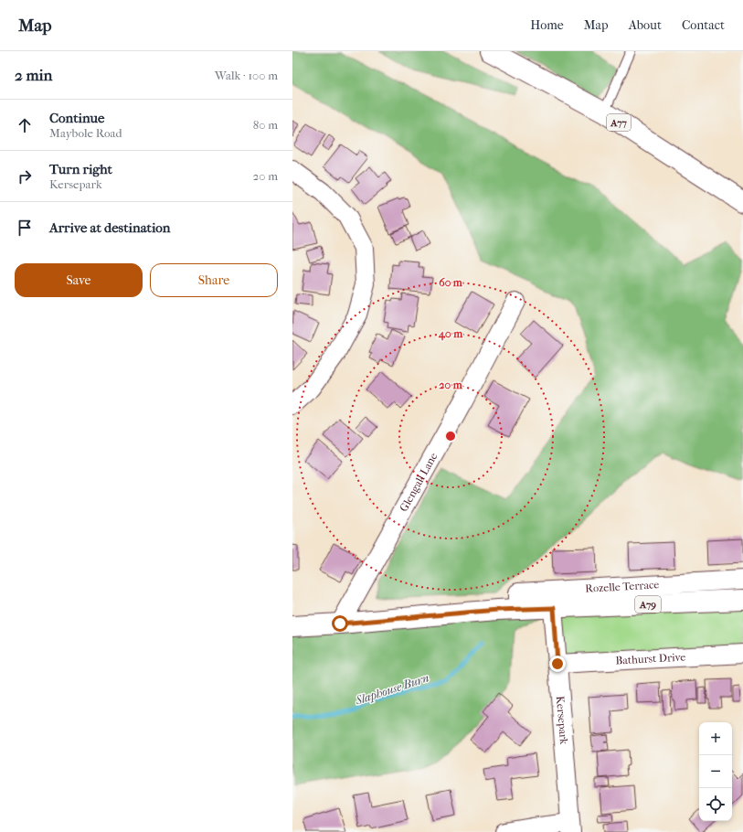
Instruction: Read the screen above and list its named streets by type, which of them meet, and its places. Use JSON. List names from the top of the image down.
{
  "streets": {
    "main road": ["A77", "A79"],
    "street": [
      "Glengall Lane",
      "Rozelle Terrace",
      "Bathurst Drive",
      "Kersepark"
    ]
  },
  "crossings": [
    ["Glengall Lane", "A79"],
    ["Rozelle Terrace", "A79"],
    ["A79", "Kersepark"],
    ["Bathurst Drive", "Kersepark"]
  ],
  "water": ["Slaphouse Burn"],
  "page": {
    "header": "Map",
    "nav": [
      "Home",
      "Map",
      "About",
      "Contact"
    ],
    "heading": ["2 min", "Walk · 100 m"],
    "list": [
      ["Continue", "Maybole Road", "80 m"],
      ["Turn right", "Kersepark", "20 m"],
      "Arrive at destination"
    ],
    "buttons": ["Save", "Share"],
    "map_buttons": ["+", "−"]
  },
  "rings": ["60 m", "40 m", "20 m"]
}
